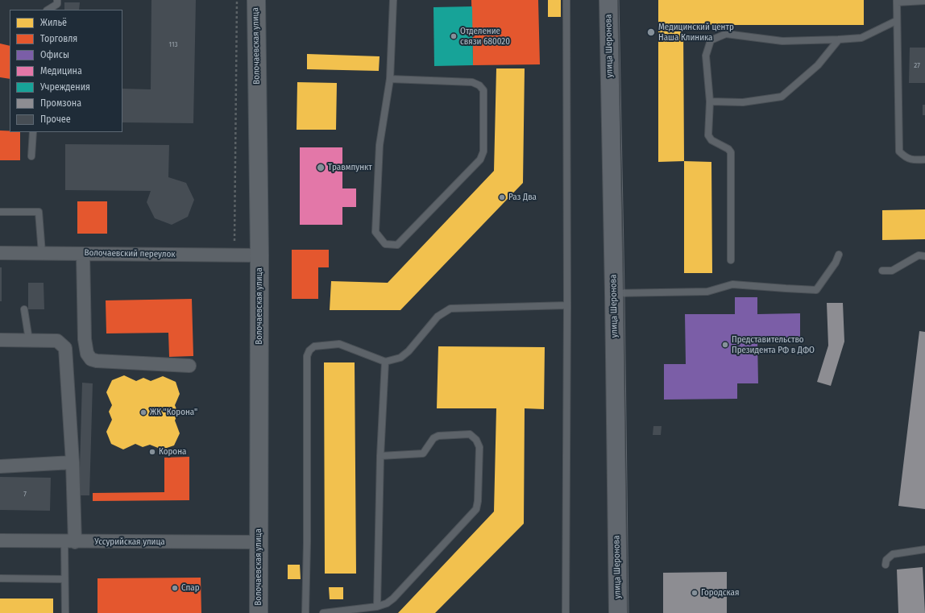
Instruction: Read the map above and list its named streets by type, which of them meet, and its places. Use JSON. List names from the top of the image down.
{
  "streets": {
    "main road": ["Волочаевская улица", "улица Шеронова"],
    "street": ["Волочаевский переулок", "Уссурийская улица"]
  },
  "crossings": [
    ["Волочаевская улица", "Волочаевский переулок"],
    ["Волочаевская улица", "Уссурийская улица"]
  ],
  "places": [
    "Медицинский центр Наша Клиника",
    "Отделение связи 680020",
    "Травмпункт",
    "Раз Два",
    "Представительство Президента РФ в ДФО",
    "ЖК \"Корона\"",
    "Корона",
    "Спар",
    "Городская"
  ],
  "house_numbers": ["113", "27", "7"],
  "legend": [
    "Жильё",
    "Торговля",
    "Офисы",
    "Медицина",
    "Учреждения",
    "Промзона",
    "Прочее"
  ]
}
